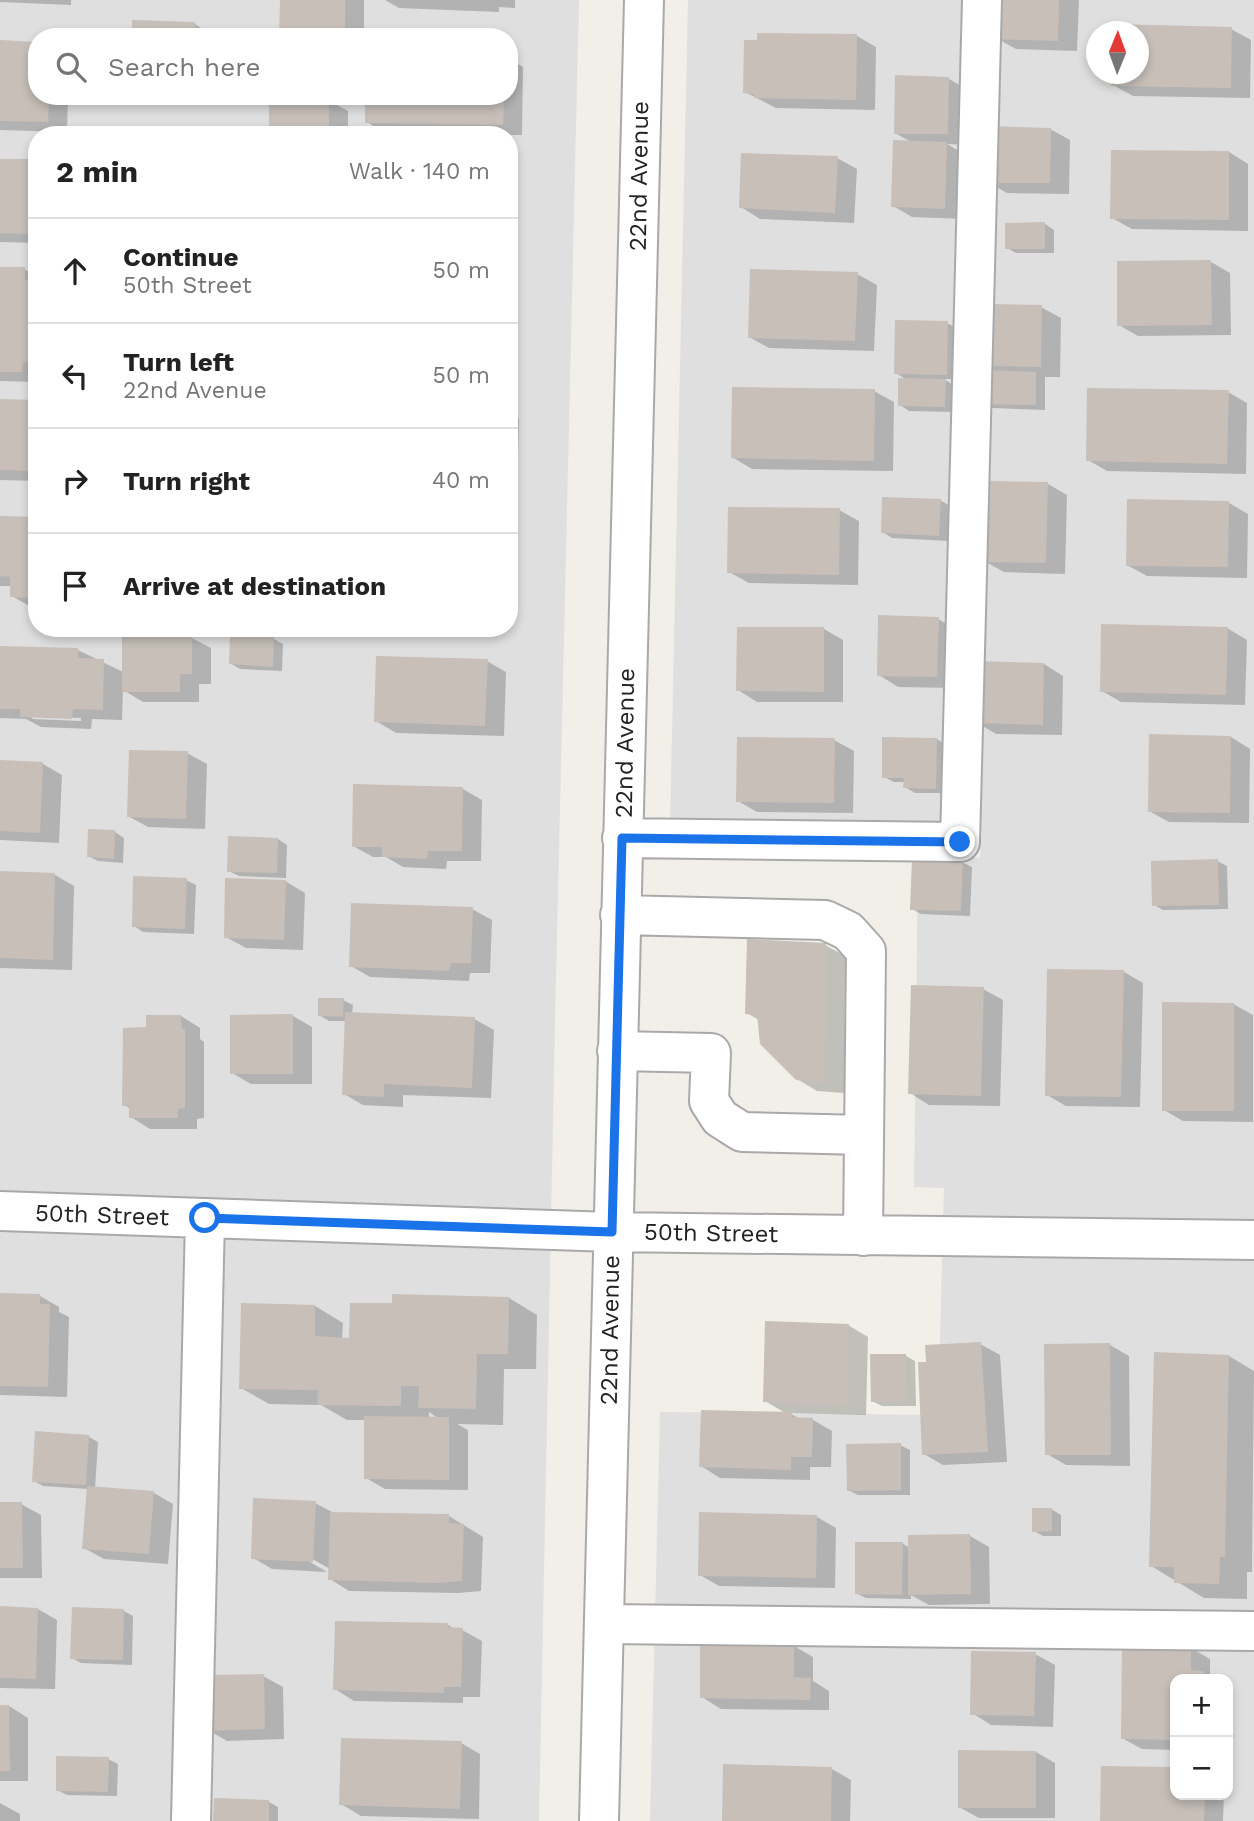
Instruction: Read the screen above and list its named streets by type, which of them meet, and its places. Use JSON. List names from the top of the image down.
{
  "streets": {
    "street": ["22nd Avenue", "50th Street"]
  },
  "crossings": [
    ["22nd Avenue", "50th Street"]
  ],
  "north": "top",
  "page": {
    "search": "Search here",
    "heading": ["2 min", "Walk · 140 m"],
    "list": [
      ["Continue", "50th Street", "50 m"],
      ["Turn left", "22nd Avenue", "50 m"],
      ["Turn right", "40 m"],
      "Arrive at destination"
    ],
    "map_buttons": ["+", "−"]
  }
}
